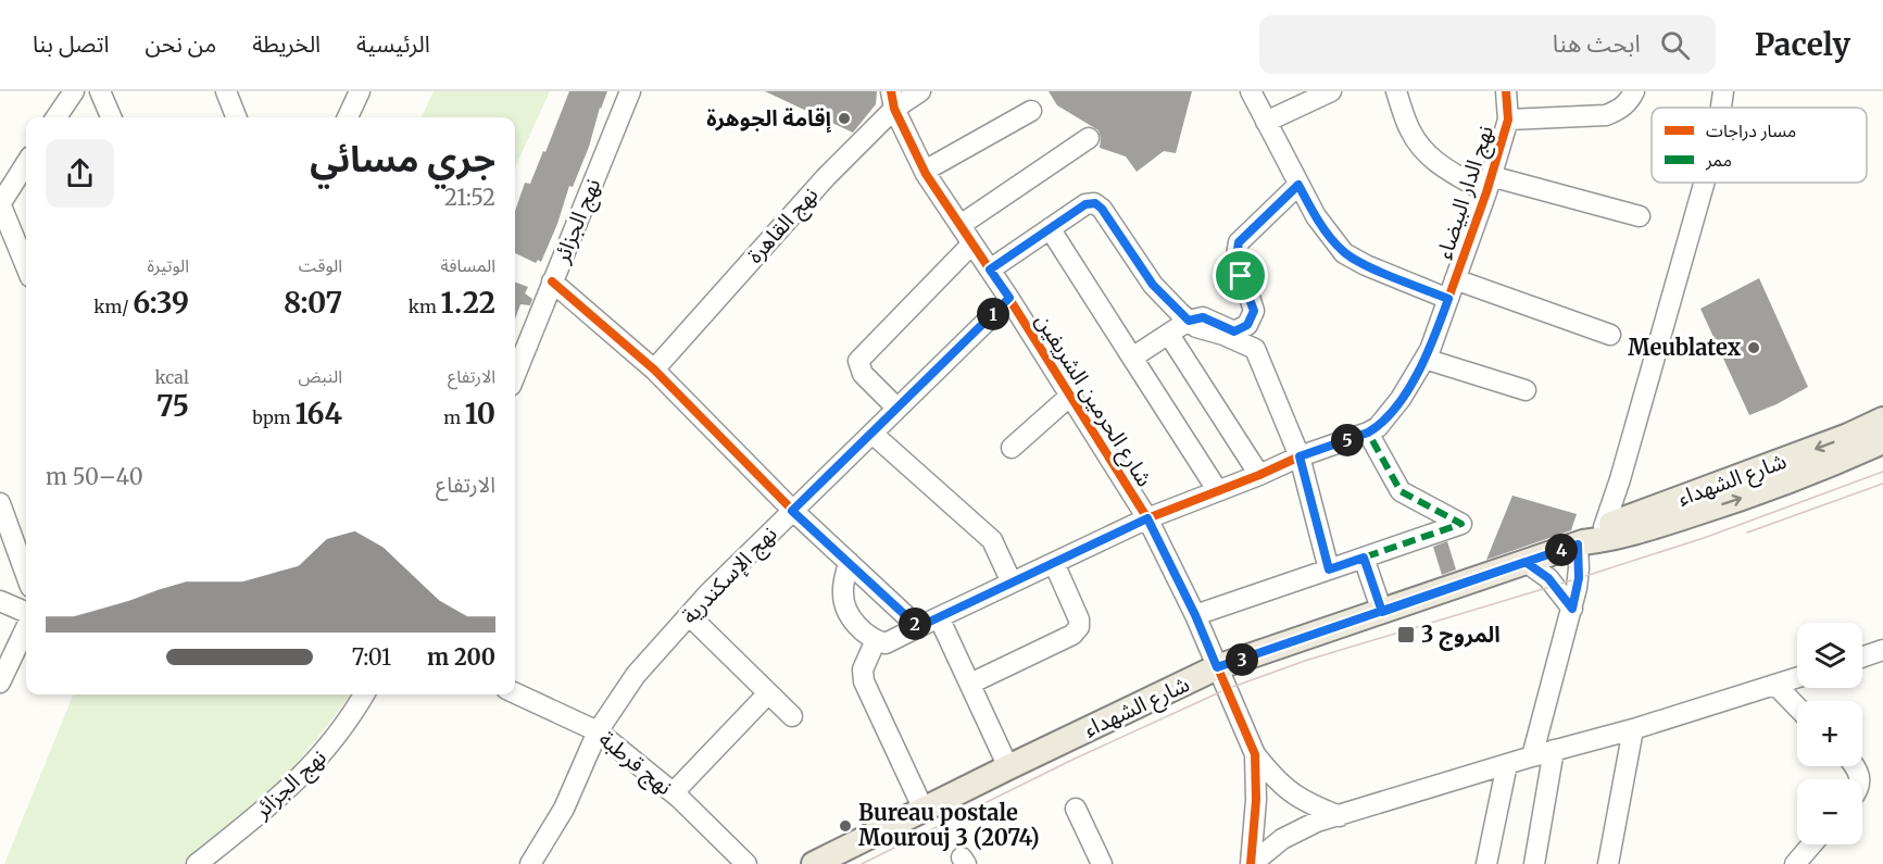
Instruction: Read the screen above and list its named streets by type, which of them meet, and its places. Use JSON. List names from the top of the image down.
{
  "streets": {
    "main road": ["شارع الشهداء"],
    "street": [
      "نهج الدار البيضاء",
      "نهج الجزائر",
      "نهج القاهرة",
      "شارع الحرمين الشريفين",
      "نهج الإسكندرية",
      "نهج قرطبة"
    ]
  },
  "crossings": [
    ["نهج الدار البيضاء", "شارع الحرمين الشريفين"],
    ["نهج القاهرة", "شارع الحرمين الشريفين"],
    ["شارع الحرمين الشريفين", "شارع الشهداء"],
    ["شارع الحرمين الشريفين", "نهج الإسكندرية"],
    ["نهج الإسكندرية", "نهج قرطبة"]
  ],
  "places": {
    "other": ["إقامة الجوهرة", "Meublatex", "Bureau postale Mourouj 3 (2074)"],
    "transit": ["المروج 3"]
  },
  "legend": ["مسار دراجات", "ممر"],
  "page": {
    "header": "Pacely",
    "search": "ابحث هنا",
    "nav": [
      "الرئيسية",
      "الخريطة",
      "من نحن",
      "اتصل بنا"
    ],
    "heading": ["جري مسائي", "21:52"],
    "stats": [
      ["المسافة", "1.22 km"],
      ["الوقت", "8:07"],
      ["الوتيرة", "6:39 /km"],
      ["الارتفاع", "10 m"],
      ["النبض", "164 bpm"],
      ["kcal", "75"]
    ],
    "pins": [
      "1",
      "5",
      "4",
      "2",
      "3"
    ],
    "chart": ["الارتفاع", "40–50 m"],
    "map_buttons": ["+", "−"],
    "list": [
      {
        "name": "200 m",
        "note": "7:01"
      }
    ]
  }
}
